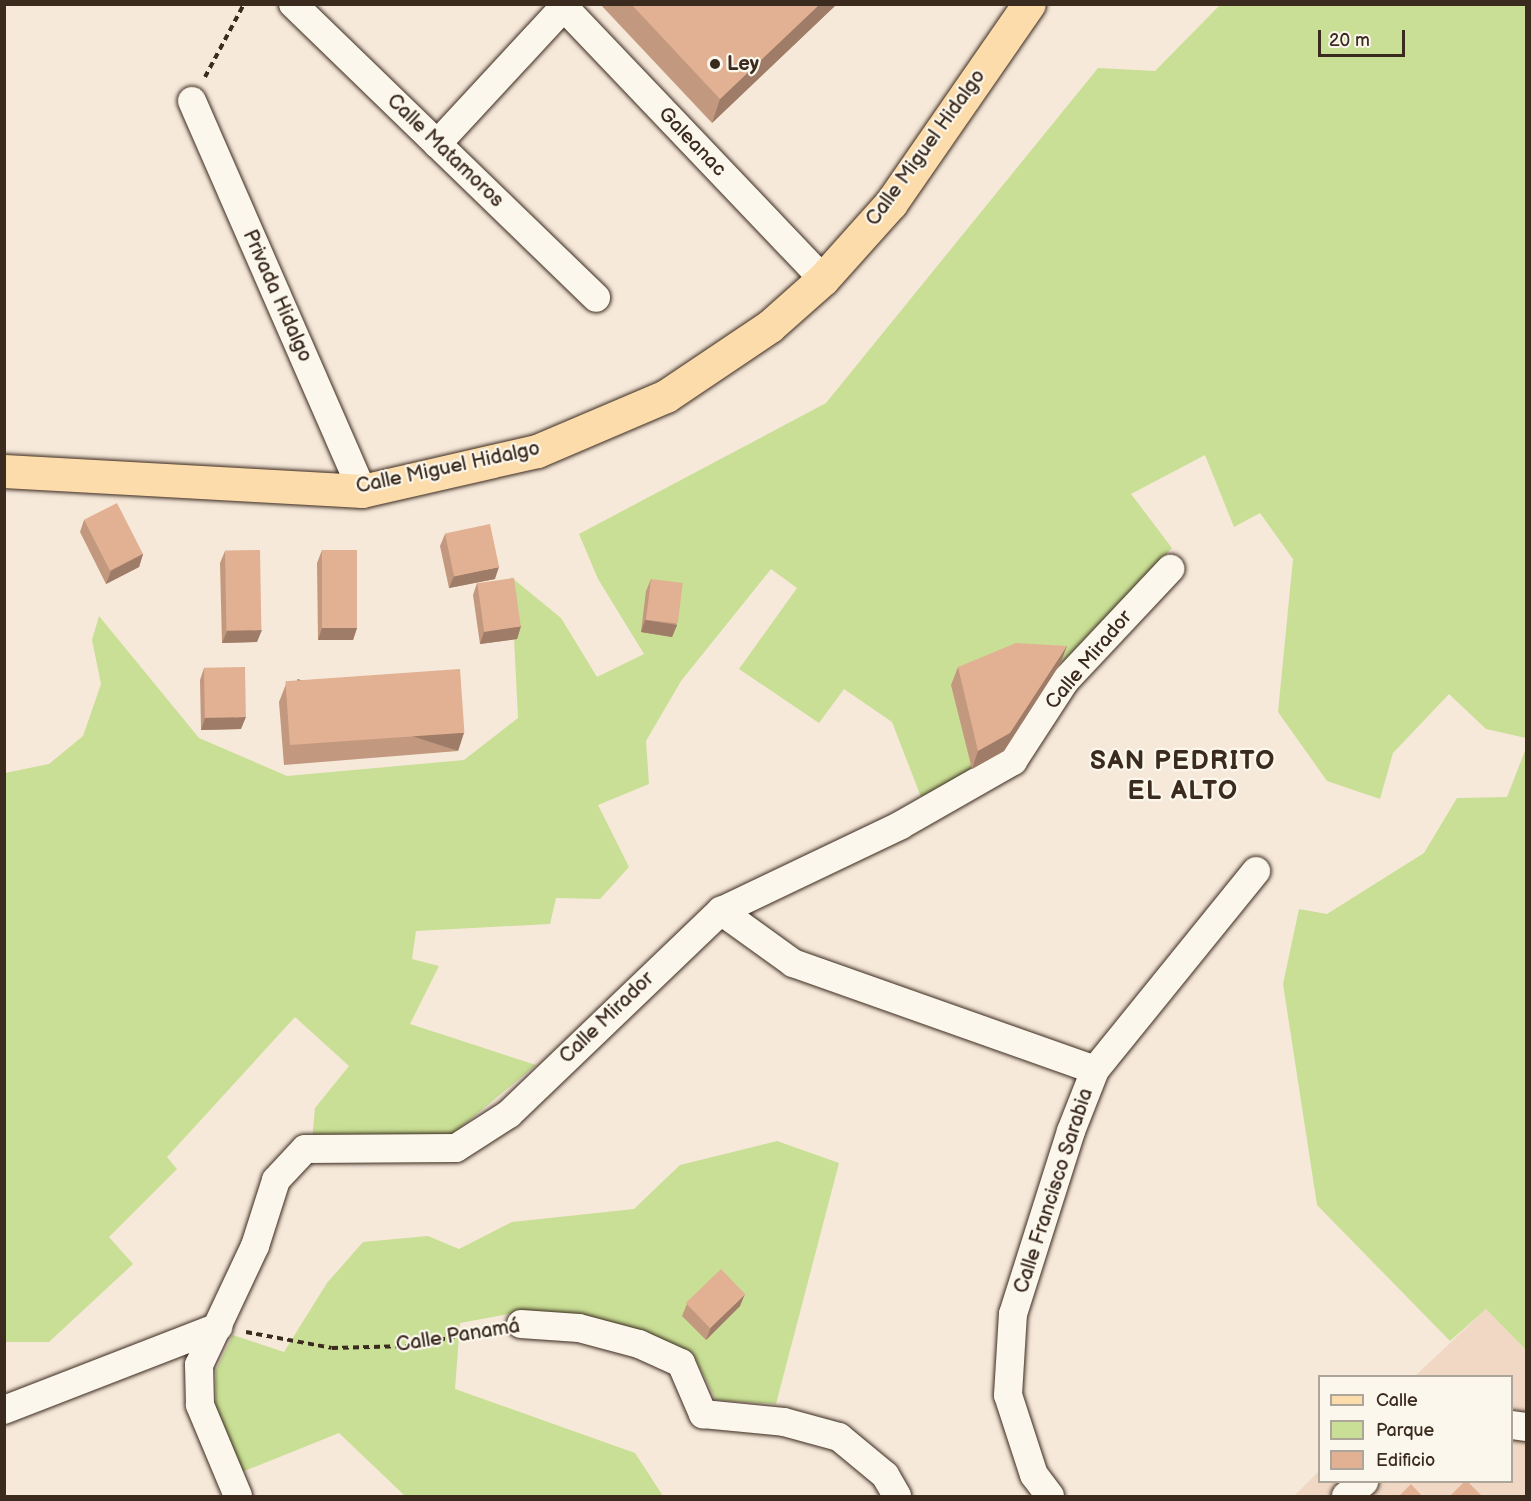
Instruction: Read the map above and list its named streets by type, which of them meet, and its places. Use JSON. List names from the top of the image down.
{
  "streets": {
    "main road": ["Calle Miguel Hidalgo"],
    "street": [
      "Galeanac",
      "Calle Matamoros",
      "Privada Hidalgo",
      "Calle Mirador",
      "Calle Francisco Sarabia",
      "Calle Panamá"
    ]
  },
  "crossings": [
    ["Galeanac", "Calle Miguel Hidalgo"],
    ["Calle Miguel Hidalgo", "Privada Hidalgo"],
    ["Calle Mirador", "Calle Francisco Sarabia"],
    ["Calle Mirador", "Calle Panamá"]
  ],
  "districts": ["SAN PEDRITO EL ALTO"],
  "places": ["Ley"],
  "legend": ["Calle", "Parque", "Edificio"],
  "scale_bar": "20 m"
}
